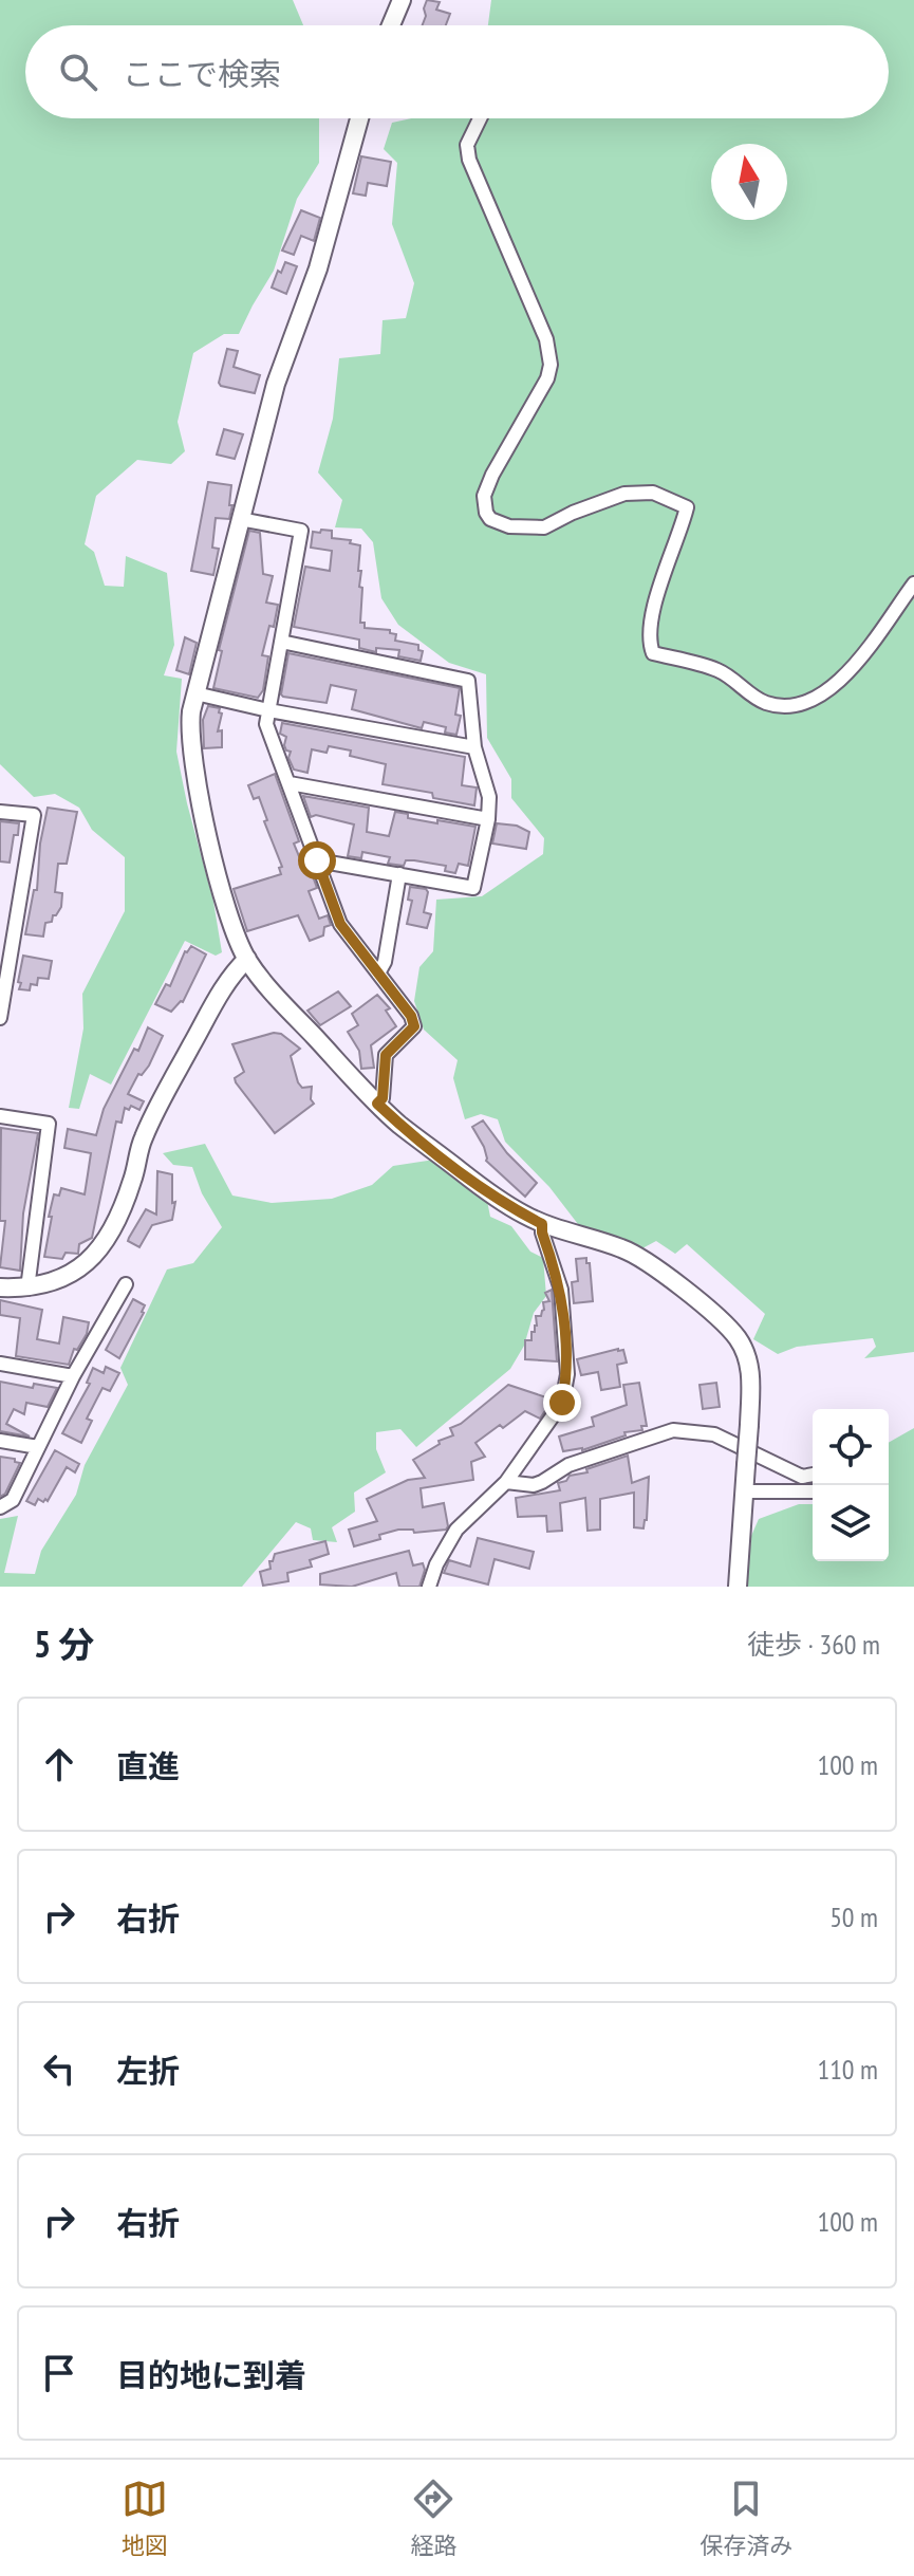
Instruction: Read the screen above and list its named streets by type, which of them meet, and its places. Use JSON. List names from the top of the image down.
{
  "north": "top",
  "page": {
    "search": "ここで検索",
    "heading": ["5 分", "徒歩 · 360 m"],
    "list": [
      ["直進", "100 m"],
      ["右折", "50 m"],
      ["左折", "110 m"],
      ["右折", "100 m"],
      "目的地に到着"
    ],
    "nav": ["地図", "経路", "保存済み"]
  }
}
